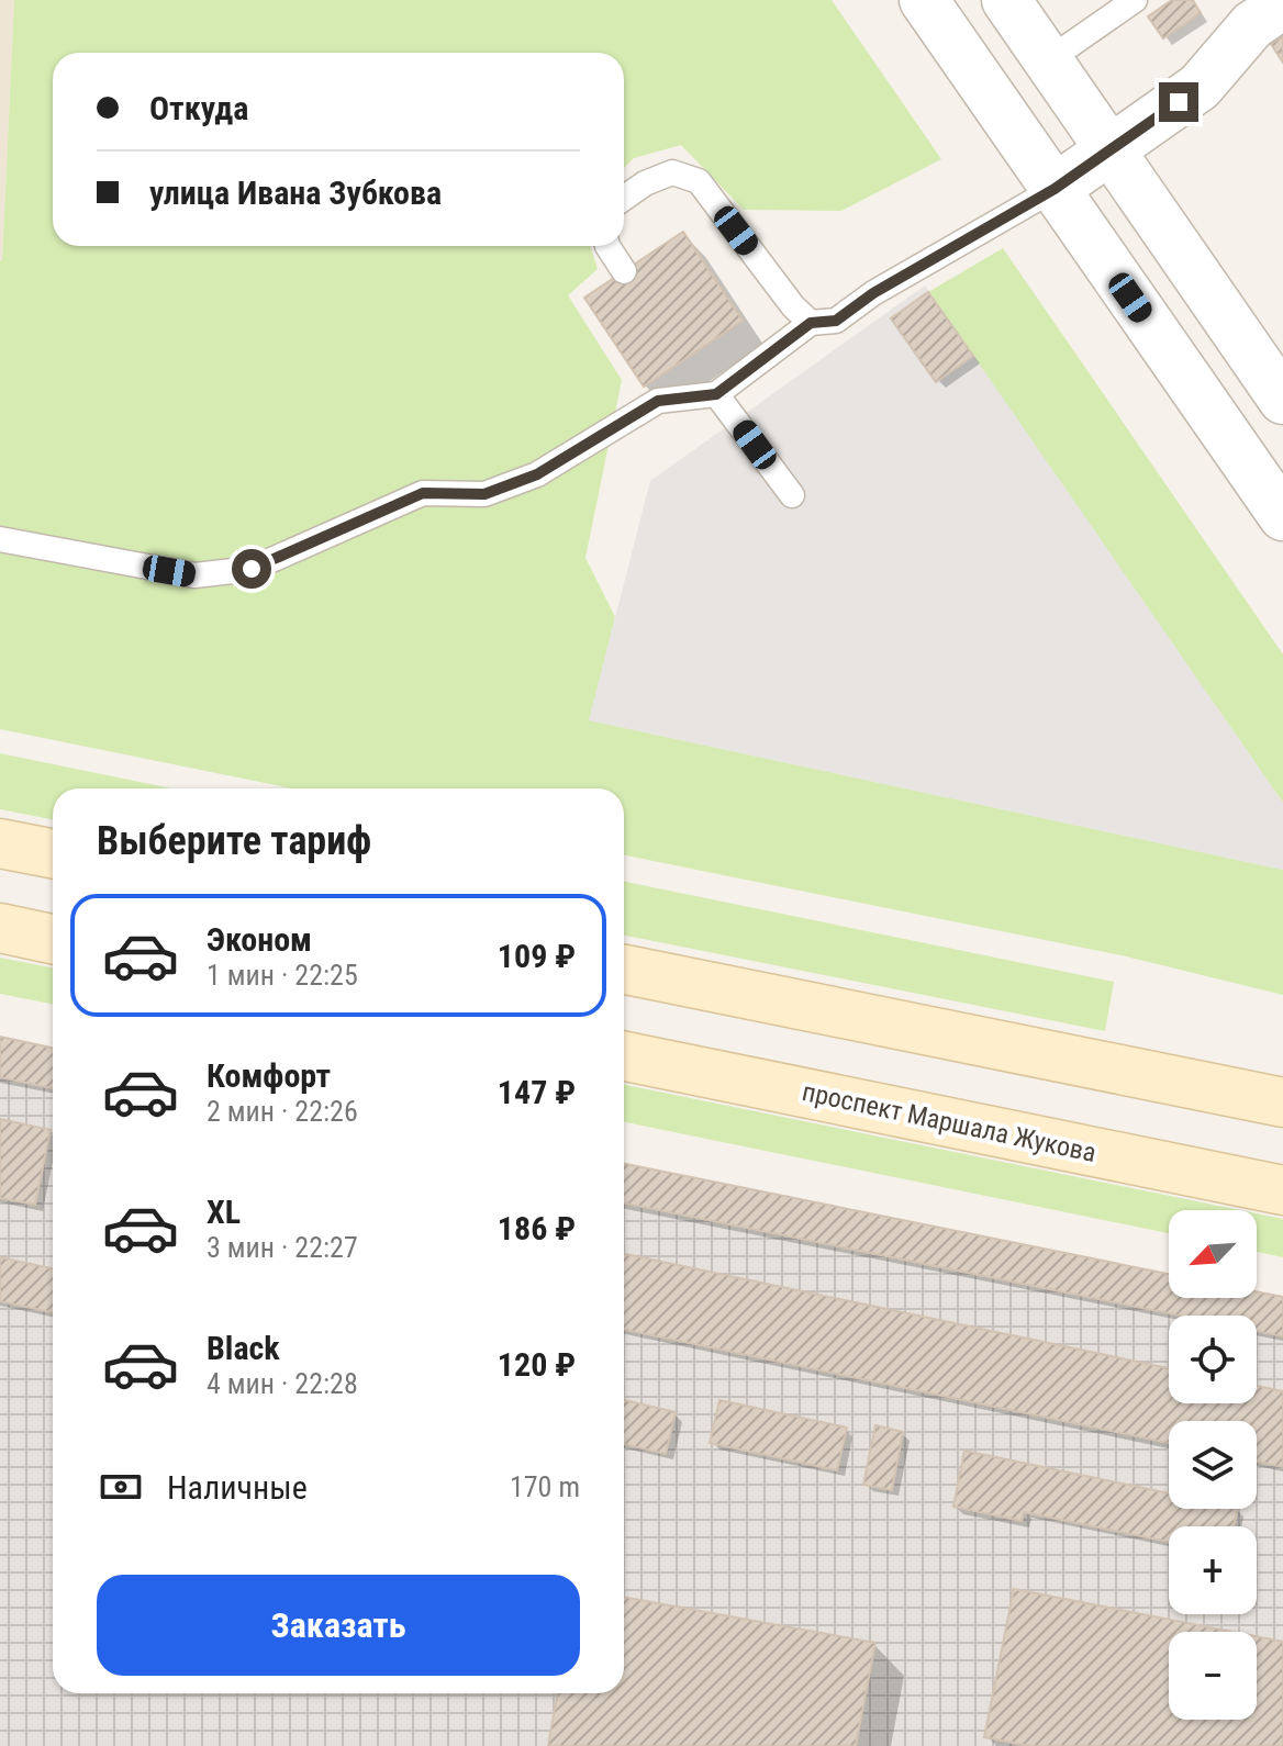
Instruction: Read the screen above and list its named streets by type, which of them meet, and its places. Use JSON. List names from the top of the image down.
{
  "streets": {
    "main road": ["проспект Маршала Жукова"]
  },
  "north": "bottom left",
  "page": {
    "banner": ["Откуда", "улица Ивана Зубкова"],
    "heading": "Выберите тариф",
    "list": [
      {
        "name": "Эконом",
        "note": "1 мин · 22:25",
        "value": "109 ₽"
      },
      {
        "name": "Комфорт",
        "note": "2 мин · 22:26",
        "value": "147 ₽"
      },
      {
        "name": "XL",
        "note": "3 мин · 22:27",
        "value": "186 ₽"
      },
      {
        "name": "Black",
        "note": "4 мин · 22:28",
        "value": "120 ₽"
      }
    ],
    "map_buttons": ["+", "−"],
    "pay": ["Наличные", "170 m"],
    "buttons": "Заказать"
  }
}
